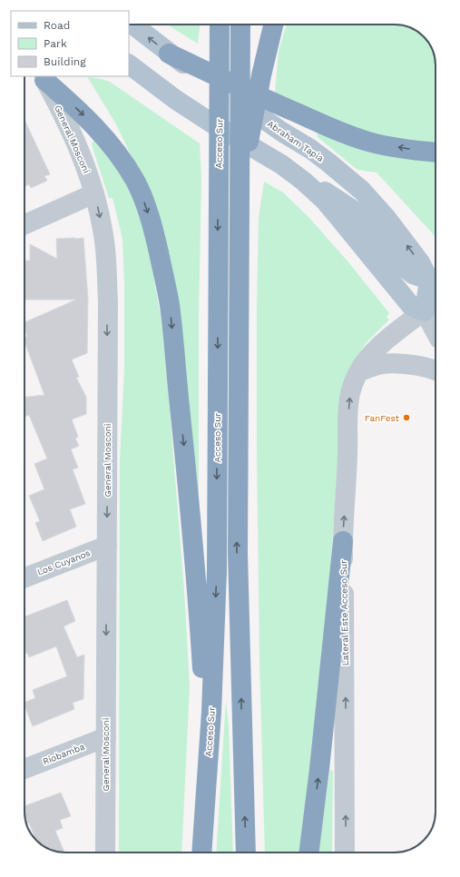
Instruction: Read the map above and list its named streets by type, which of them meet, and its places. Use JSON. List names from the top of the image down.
{
  "streets": {
    "highway": ["Acceso Sur"],
    "main road": ["Abraham Tapia"],
    "street": [
      "General Mosconi",
      "Los Cuyanos",
      "Lateral Este Acceso Sur",
      "Riobamba"
    ]
  },
  "crossings": [
    ["General Mosconi", "Los Cuyanos"],
    ["General Mosconi", "Riobamba"]
  ],
  "one_way": ["General Mosconi", "Lateral Este Acceso Sur"],
  "places": ["FanFest"],
  "legend": ["Road", "Park", "Building"]
}
